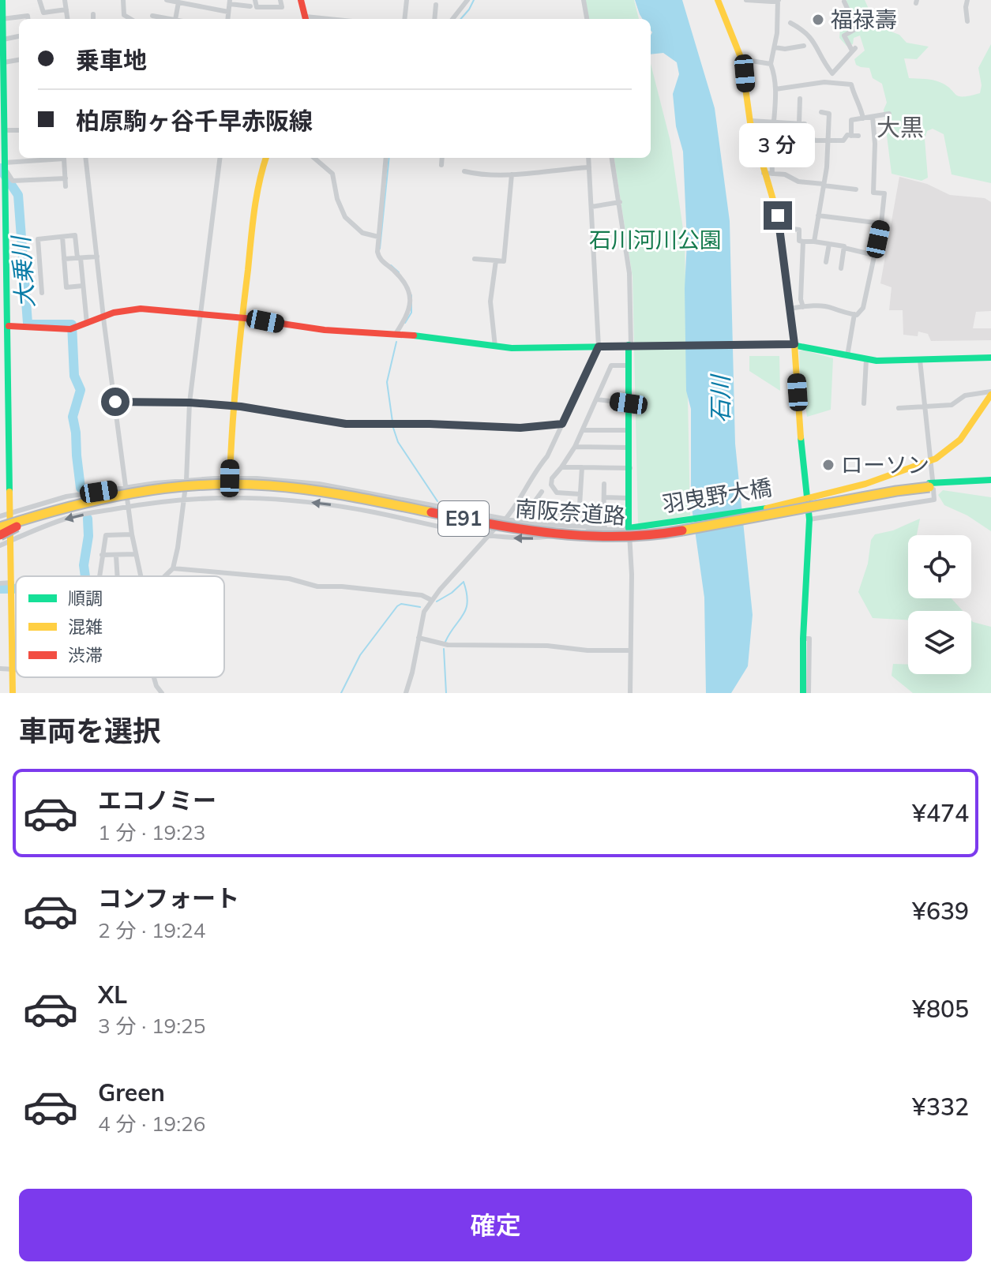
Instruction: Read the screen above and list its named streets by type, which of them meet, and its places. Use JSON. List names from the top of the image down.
{
  "streets": {
    "main road": ["羽曳野大橋", "南阪奈道路", "E91"]
  },
  "districts": ["大黒"],
  "water": ["大乗川", "石川"],
  "parks": ["石川河川公園"],
  "places": ["福禄壽", "ローソン"],
  "legend": ["順調", "混雑", "渋滞"],
  "page": {
    "banner": ["乗車地", "柏原駒ヶ谷千早赤阪線"],
    "bubble": "3 分",
    "heading": "車両を選択",
    "list": [
      {
        "name": "エコノミー",
        "note": "1 分 · 19:23",
        "value": "¥474"
      },
      {
        "name": "コンフォート",
        "note": "2 分 · 19:24",
        "value": "¥639"
      },
      {
        "name": "XL",
        "note": "3 分 · 19:25",
        "value": "¥805"
      },
      {
        "name": "Green",
        "note": "4 分 · 19:26",
        "value": "¥332"
      }
    ],
    "buttons": "確定"
  }
}
